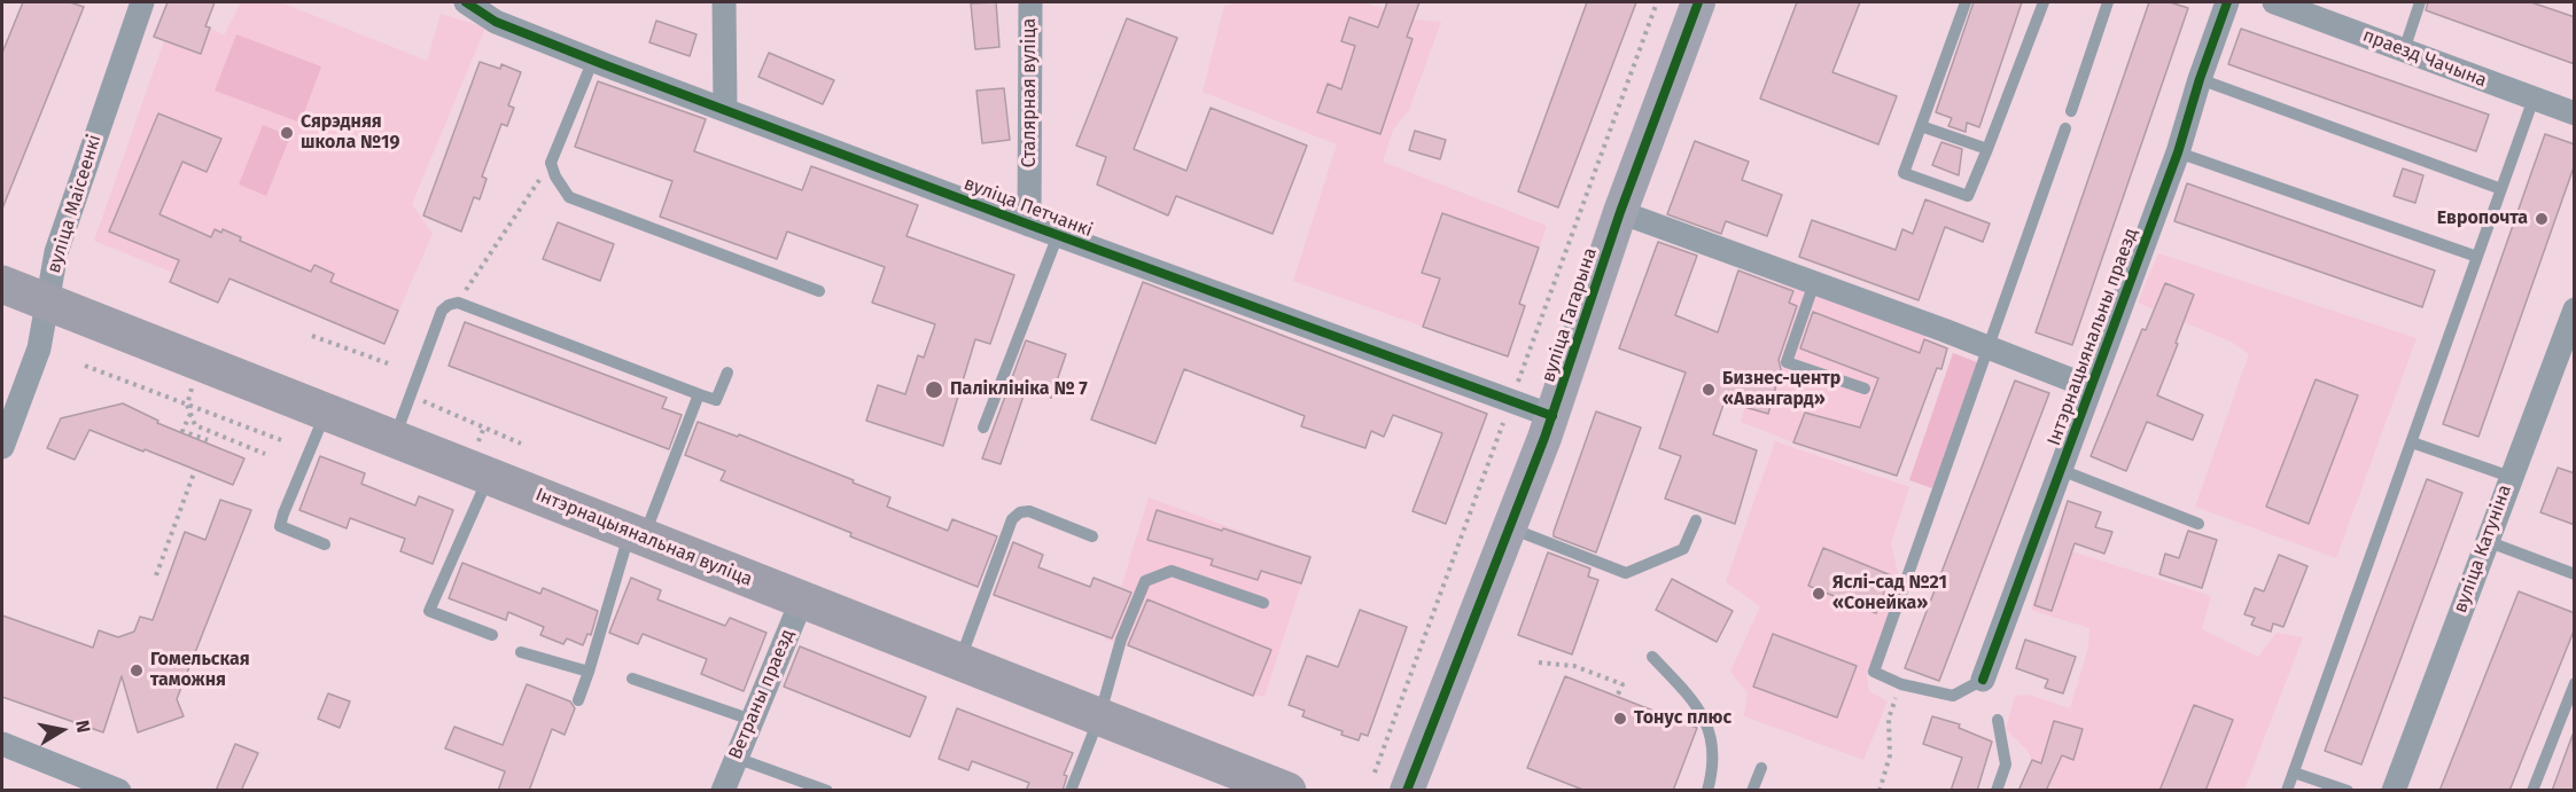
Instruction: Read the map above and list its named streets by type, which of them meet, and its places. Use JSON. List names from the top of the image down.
{
  "streets": {
    "main road": ["Інтэрнацыянальная вуліца"],
    "street": [
      "праезд Чачына",
      "Сталярная вуліца",
      "вуліца Маісеенкі",
      "вуліца Петчанкі",
      "вуліца Гагарына",
      "Інтэрнацыянальны праезд",
      "вуліца Катуніна",
      "Ветраны праезд"
    ]
  },
  "crossings": [
    ["Сталярная вуліца", "вуліца Петчанкі"],
    ["вуліца Маісеенкі", "Інтэрнацыянальная вуліца"],
    ["вуліца Петчанкі", "вуліца Гагарына"],
    ["вуліца Гагарына", "Інтэрнацыянальны праезд"],
    ["Інтэрнацыянальная вуліца", "Ветраны праезд"]
  ],
  "places": [
    "Сярэдняя школа №19",
    "Европочта",
    "Паліклініка № 7",
    "Бизнес-центр «Авангард»",
    "Яслі-сад №21 «Сонейка»",
    "Гомельская таможня",
    "Тонус плюс"
  ],
  "north": "right"
}
